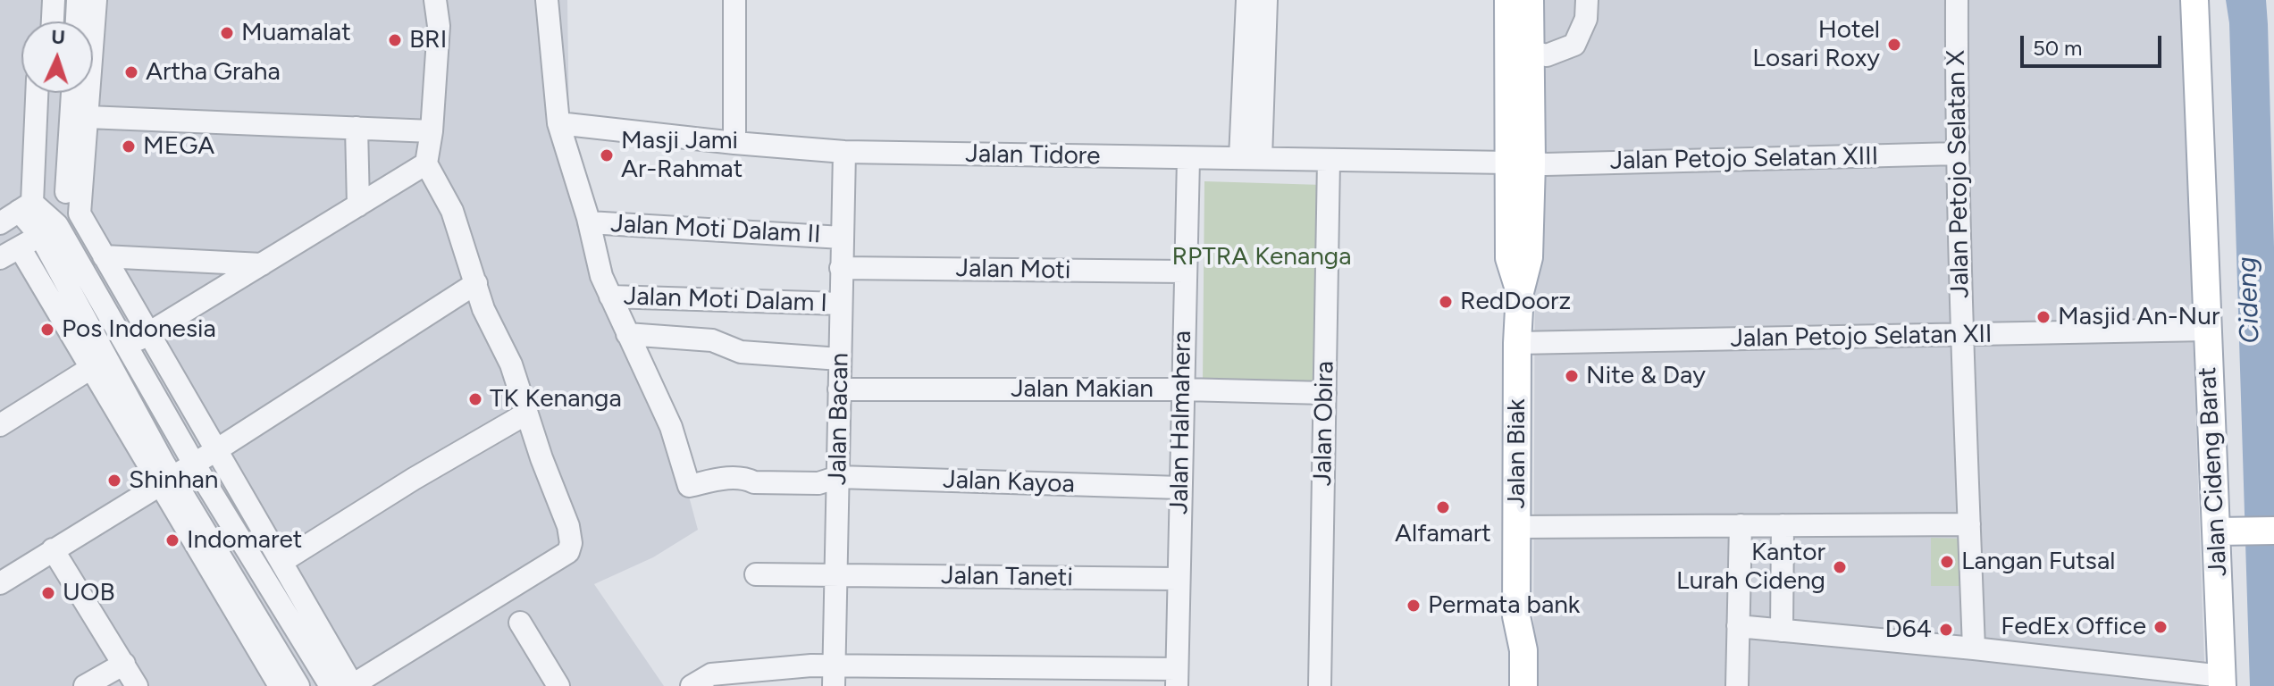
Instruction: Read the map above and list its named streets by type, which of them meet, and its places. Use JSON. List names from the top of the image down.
{
  "streets": {
    "main road": ["Jalan Biak", "Jalan Cideng Barat"],
    "street": [
      "Jalan Tidore",
      "Jalan Petojo Selatan XIII",
      "Jalan Petojo Selatan X",
      "Jalan Moti Dalam II",
      "Jalan Moti",
      "Jalan Moti Dalam I",
      "Jalan Petojo Selatan XII",
      "Jalan Makian",
      "Jalan Bacan",
      "Jalan Halmahera",
      "Jalan Obira",
      "Jalan Kayoa",
      "Jalan Taneti"
    ]
  },
  "crossings": [
    ["Jalan Tidore", "Jalan Petojo Selatan XIII"],
    ["Jalan Tidore", "Jalan Bacan"],
    ["Jalan Tidore", "Jalan Halmahera"],
    ["Jalan Tidore", "Jalan Obira"],
    ["Jalan Tidore", "Jalan Biak"],
    ["Jalan Petojo Selatan XIII", "Jalan Petojo Selatan X"],
    ["Jalan Petojo Selatan XIII", "Jalan Biak"],
    ["Jalan Petojo Selatan X", "Jalan Petojo Selatan XII"],
    ["Jalan Moti Dalam II", "Jalan Bacan"],
    ["Jalan Moti", "Jalan Bacan"],
    ["Jalan Moti", "Jalan Halmahera"],
    ["Jalan Moti Dalam I", "Jalan Bacan"],
    ["Jalan Petojo Selatan XII", "Jalan Biak"],
    ["Jalan Petojo Selatan XII", "Jalan Cideng Barat"],
    ["Jalan Makian", "Jalan Bacan"],
    ["Jalan Makian", "Jalan Halmahera"],
    ["Jalan Makian", "Jalan Obira"],
    ["Jalan Bacan", "Jalan Kayoa"],
    ["Jalan Bacan", "Jalan Taneti"],
    ["Jalan Halmahera", "Jalan Kayoa"],
    ["Jalan Halmahera", "Jalan Taneti"]
  ],
  "water": ["Cideng"],
  "parks": ["RPTRA Kenanga"],
  "places": [
    "Muamalat",
    "BRI",
    "Hotel Losari Roxy",
    "Artha Graha",
    "MEGA",
    "Masji Jami Ar-Rahmat",
    "RedDoorz",
    "Masjid An-Nur",
    "Pos Indonesia",
    "Nite & Day",
    "TK Kenanga",
    "Shinhan",
    "Alfamart",
    "Indomaret",
    "Langan Futsal",
    "Kantor Lurah Cideng",
    "UOB",
    "Permata bank",
    "FedEx Office",
    "D64"
  ],
  "scale_bar": "50 m",
  "north": "top"
}
